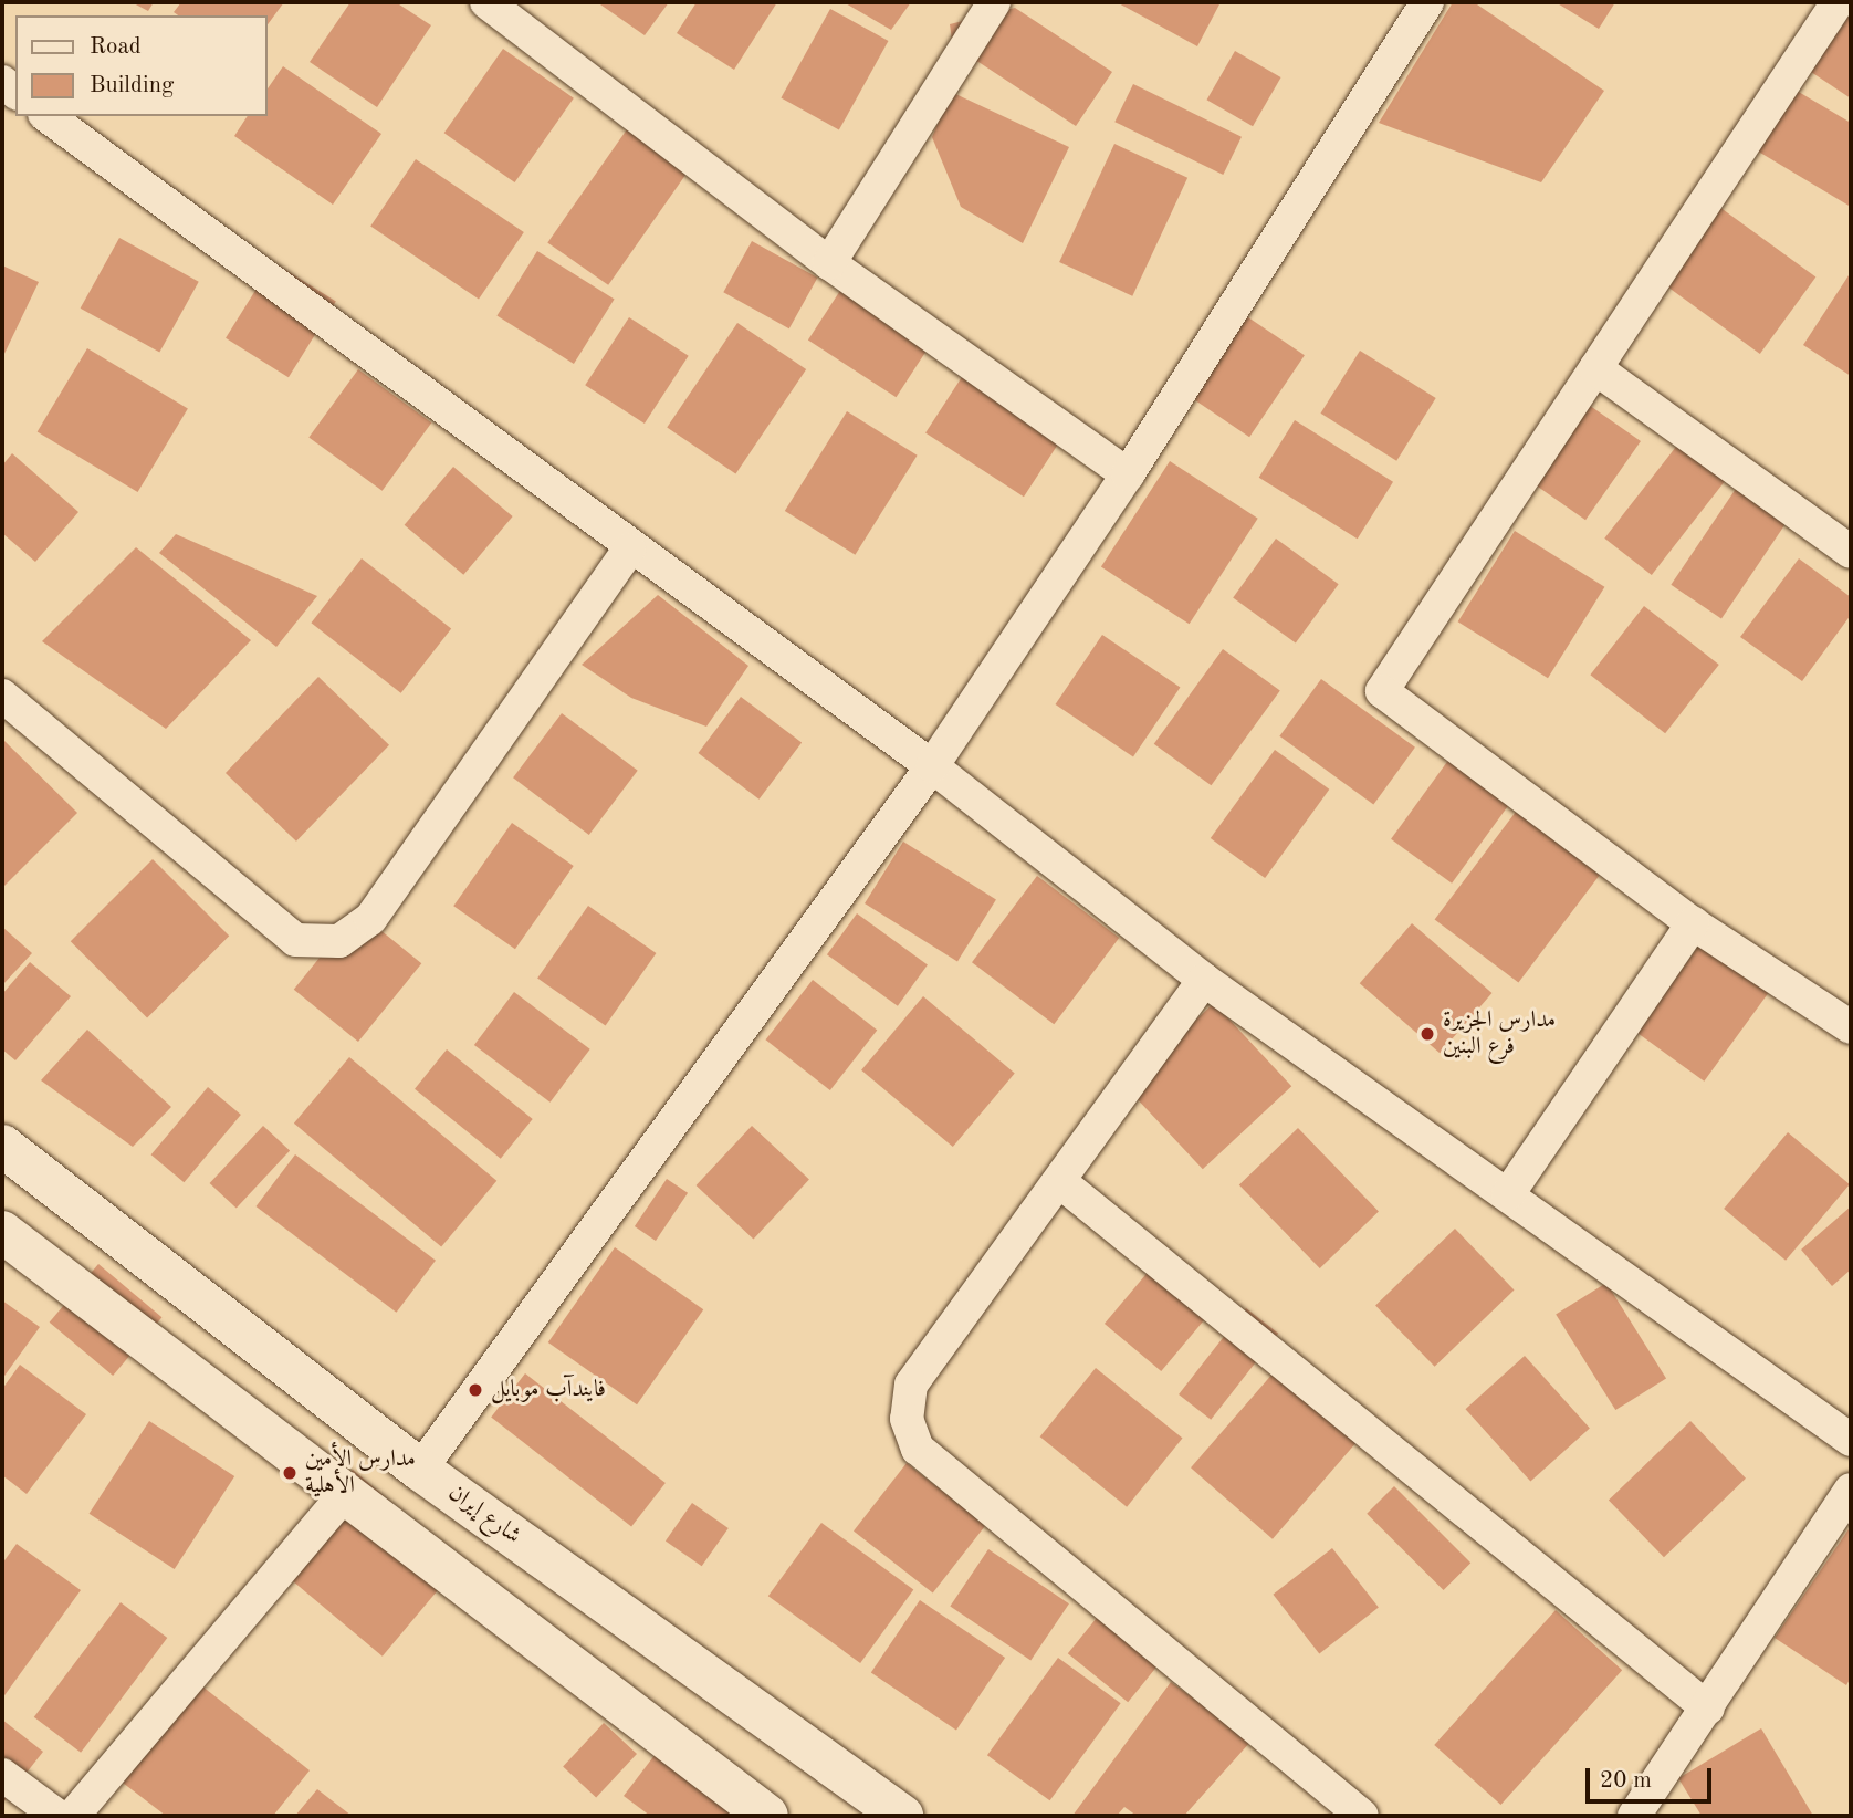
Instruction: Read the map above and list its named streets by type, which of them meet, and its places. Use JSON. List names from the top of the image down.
{
  "streets": {
    "street": ["شارع إيران"]
  },
  "places": ["مدارس الجزيرة فرع البنين", "فايندآب موبايل", "مدارس الأمين الأهلية"],
  "legend": ["Road", "Building"],
  "scale_bar": "20 m"
}
